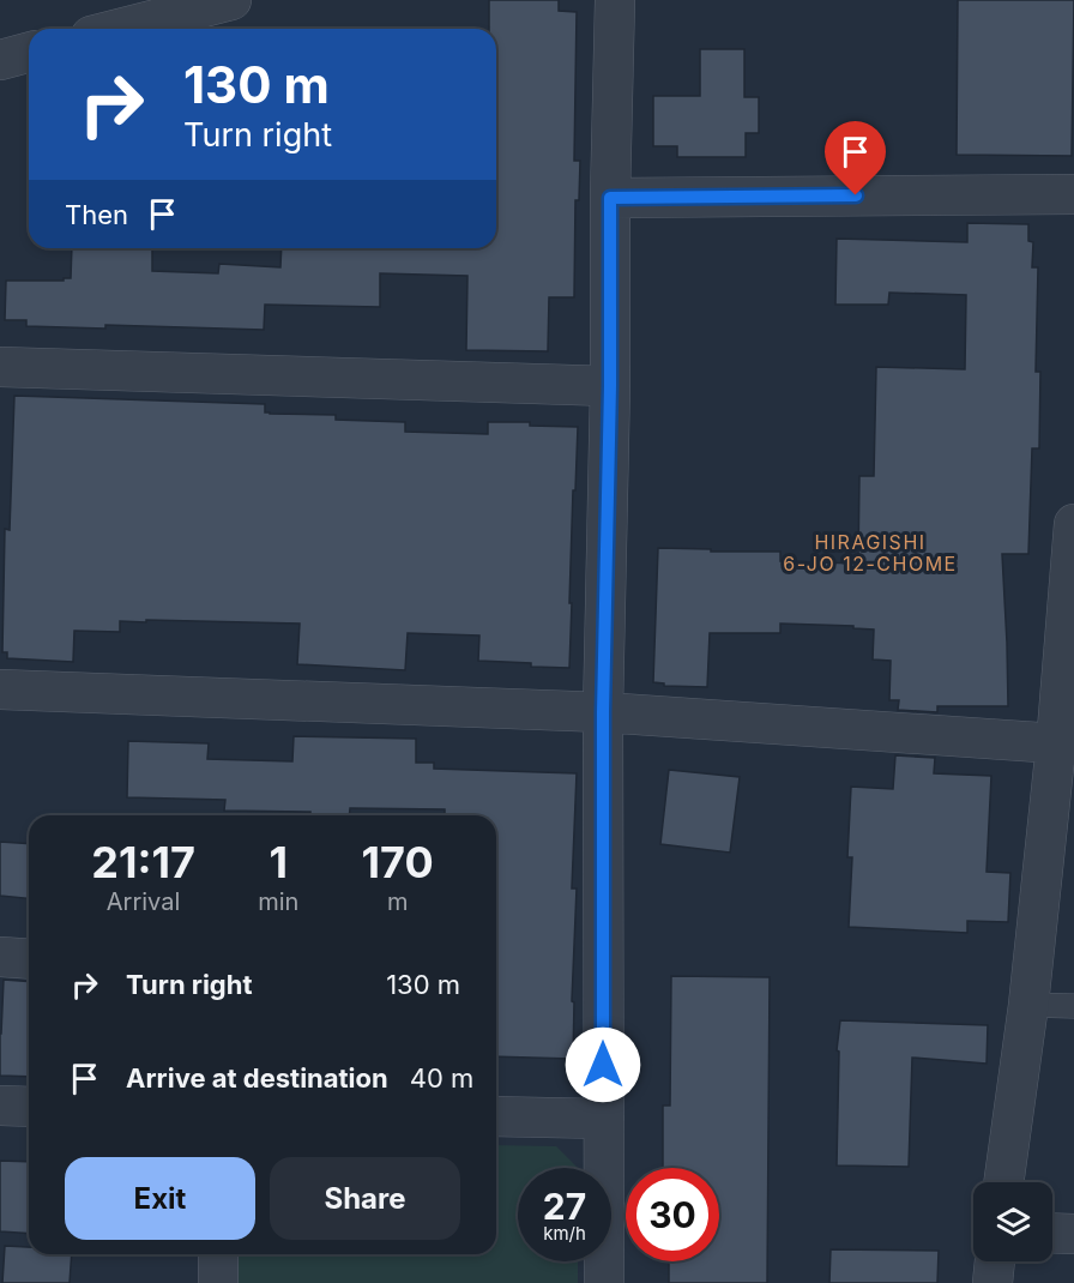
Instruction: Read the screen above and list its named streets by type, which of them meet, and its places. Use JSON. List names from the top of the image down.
{
  "districts": ["HIRAGISHI 6-JO 12-CHOME"],
  "page": {
    "turn": ["130 m", "Turn right"],
    "then": "Then",
    "eta": [
      "21:17",
      "Arrival",
      "1",
      "min",
      "170",
      "m"
    ],
    "list": [
      {
        "name": "Turn right",
        "value": "130 m"
      },
      {
        "name": "Arrive at destination",
        "value": "40 m"
      }
    ],
    "buttons": ["Exit", "Share"],
    "speed": "27 km/h",
    "limit": "30"
  }
}
